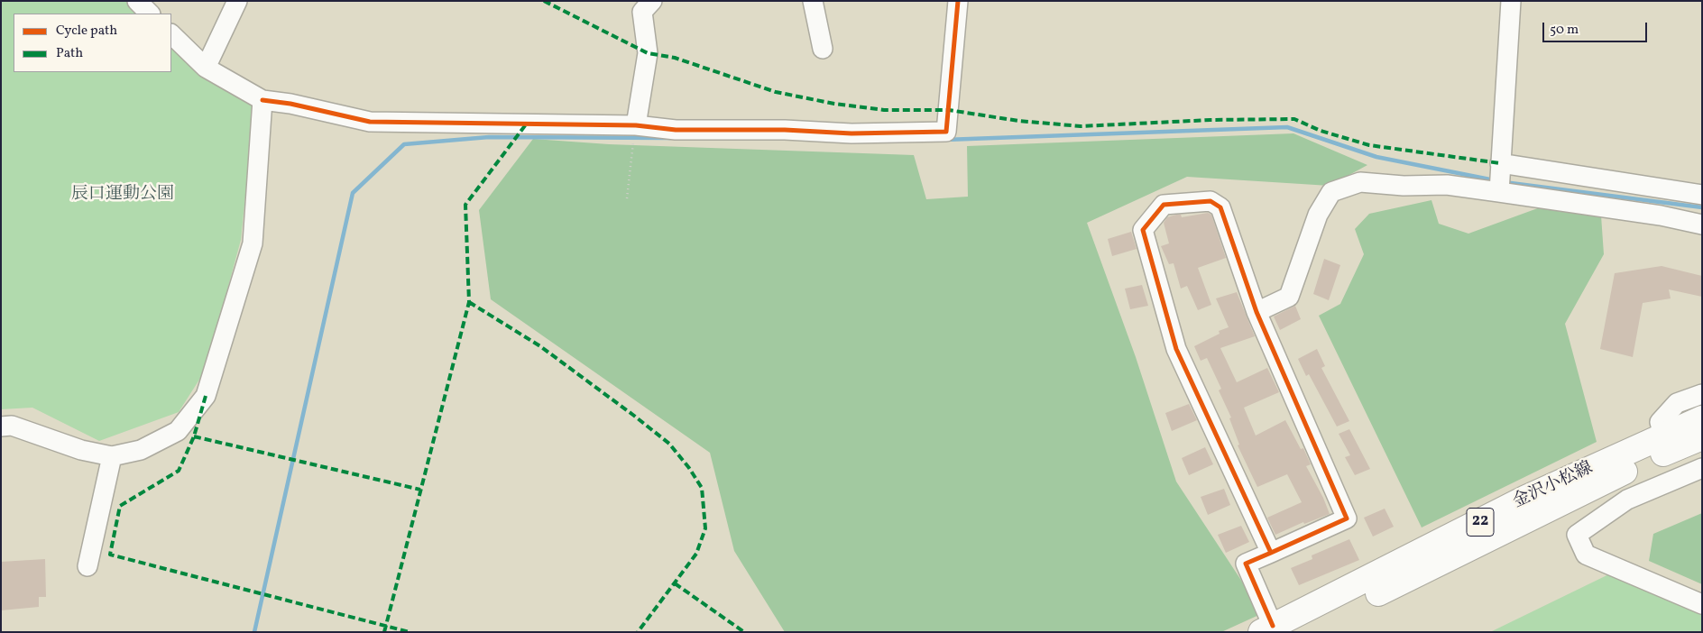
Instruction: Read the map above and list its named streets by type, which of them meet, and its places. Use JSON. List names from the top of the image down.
{
  "streets": {
    "main road": ["金沢小松線", "22"]
  },
  "parks": ["辰口運動公園"],
  "legend": ["Cycle path", "Path"],
  "scale_bar": "50 m"
}
